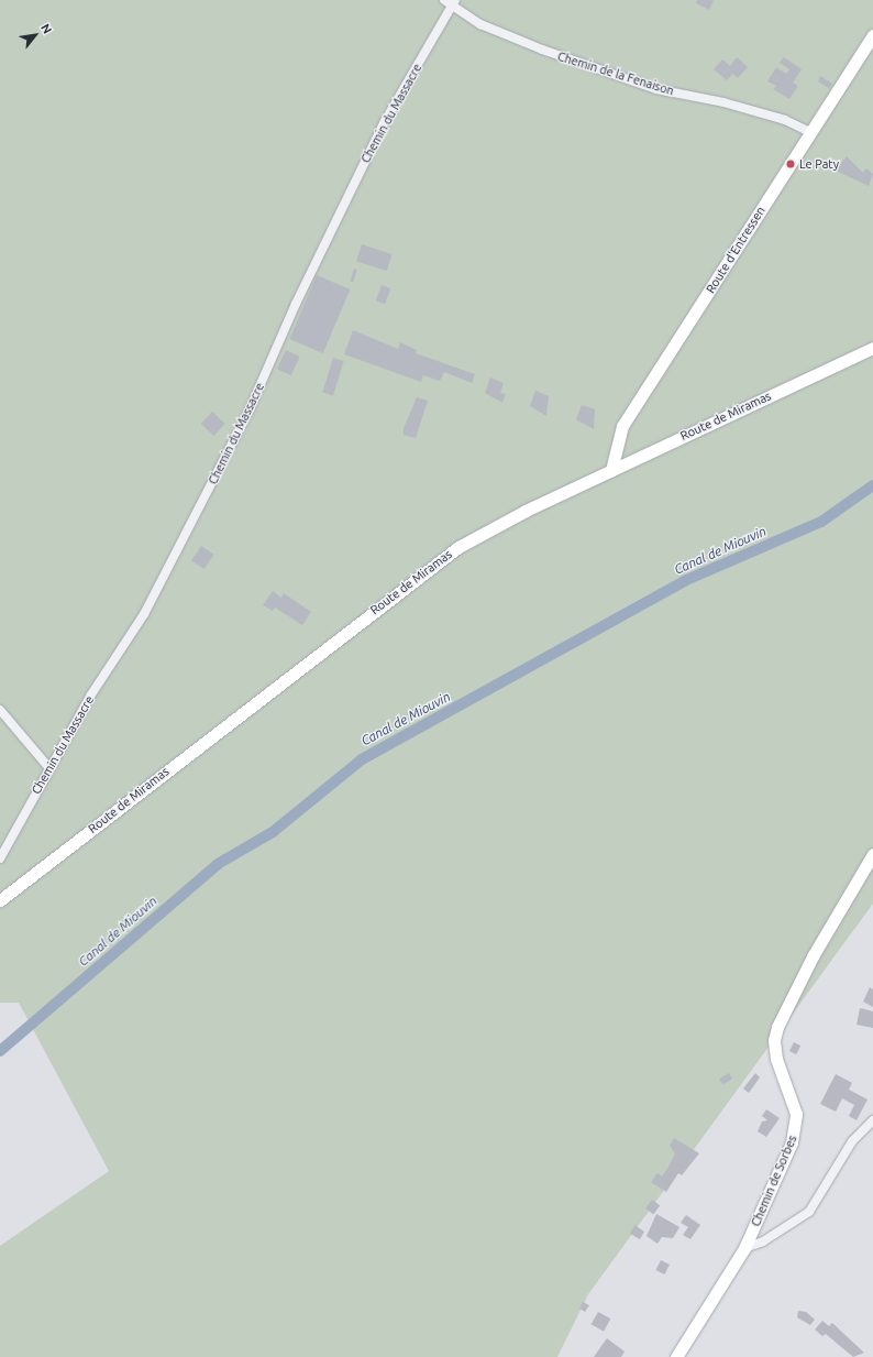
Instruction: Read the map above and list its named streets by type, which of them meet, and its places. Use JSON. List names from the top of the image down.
{
  "streets": {
    "main road": ["Route d'Entressen", "Route de Miramas", "Chemin de Sorbes"],
    "street": ["Chemin de la Fenaison", "Chemin du Massacre"]
  },
  "crossings": [
    ["Chemin de la Fenaison", "Chemin du Massacre"],
    ["Chemin de la Fenaison", "Route d'Entressen"],
    ["Route d'Entressen", "Route de Miramas"]
  ],
  "water": ["Canal de Miouvin"],
  "places": ["Le Paty"],
  "north": "top right"
}
